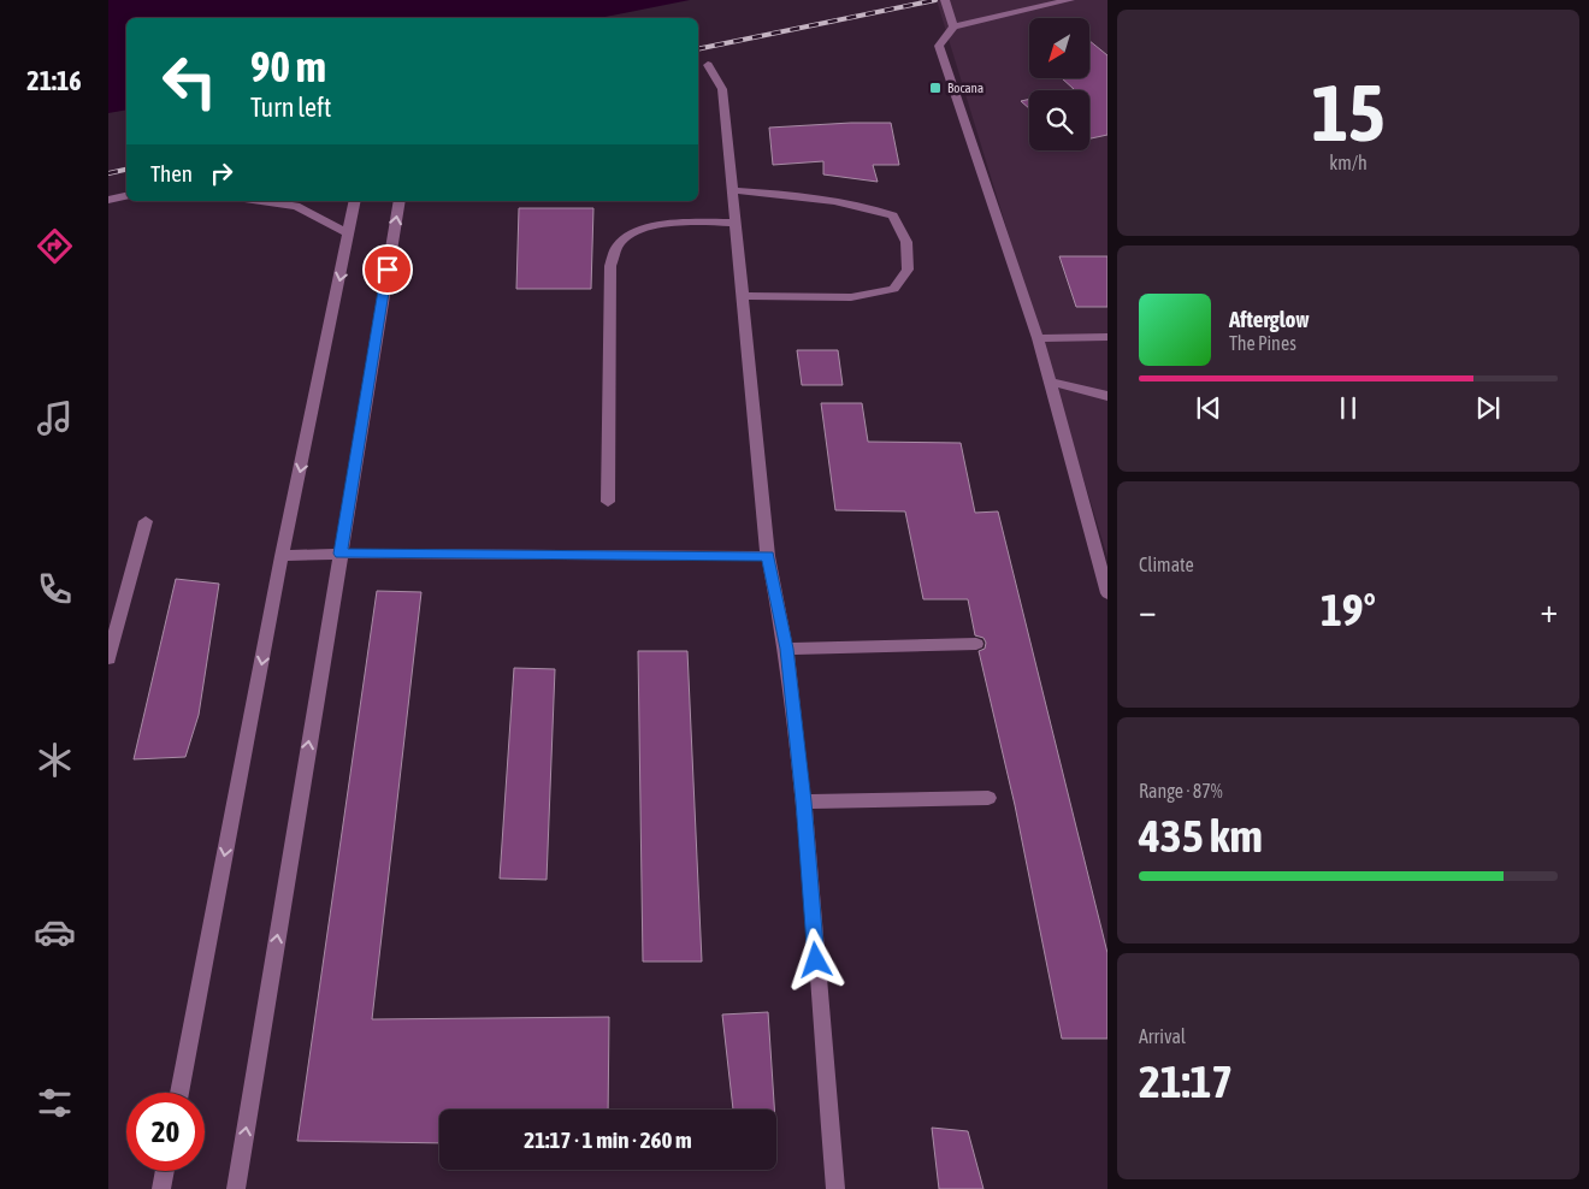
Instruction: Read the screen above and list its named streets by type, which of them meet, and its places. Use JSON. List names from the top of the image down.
{
  "places": {
    "transit": ["Bocana"]
  },
  "north": "bottom left",
  "page": {
    "tabs": "21:16",
    "tile": [
      ["15", "km/h"],
      "Climate",
      ["Range · 87%", "435 km"],
      ["Arrival", "21:17"]
    ],
    "turn": ["90 m", "Turn left"],
    "then": "Then",
    "song": ["Afterglow", "The Pines"],
    "heat": ["−", "19°", "+"],
    "limit": "20",
    "trip": "21:17 · 1 min · 260 m"
  }
}
